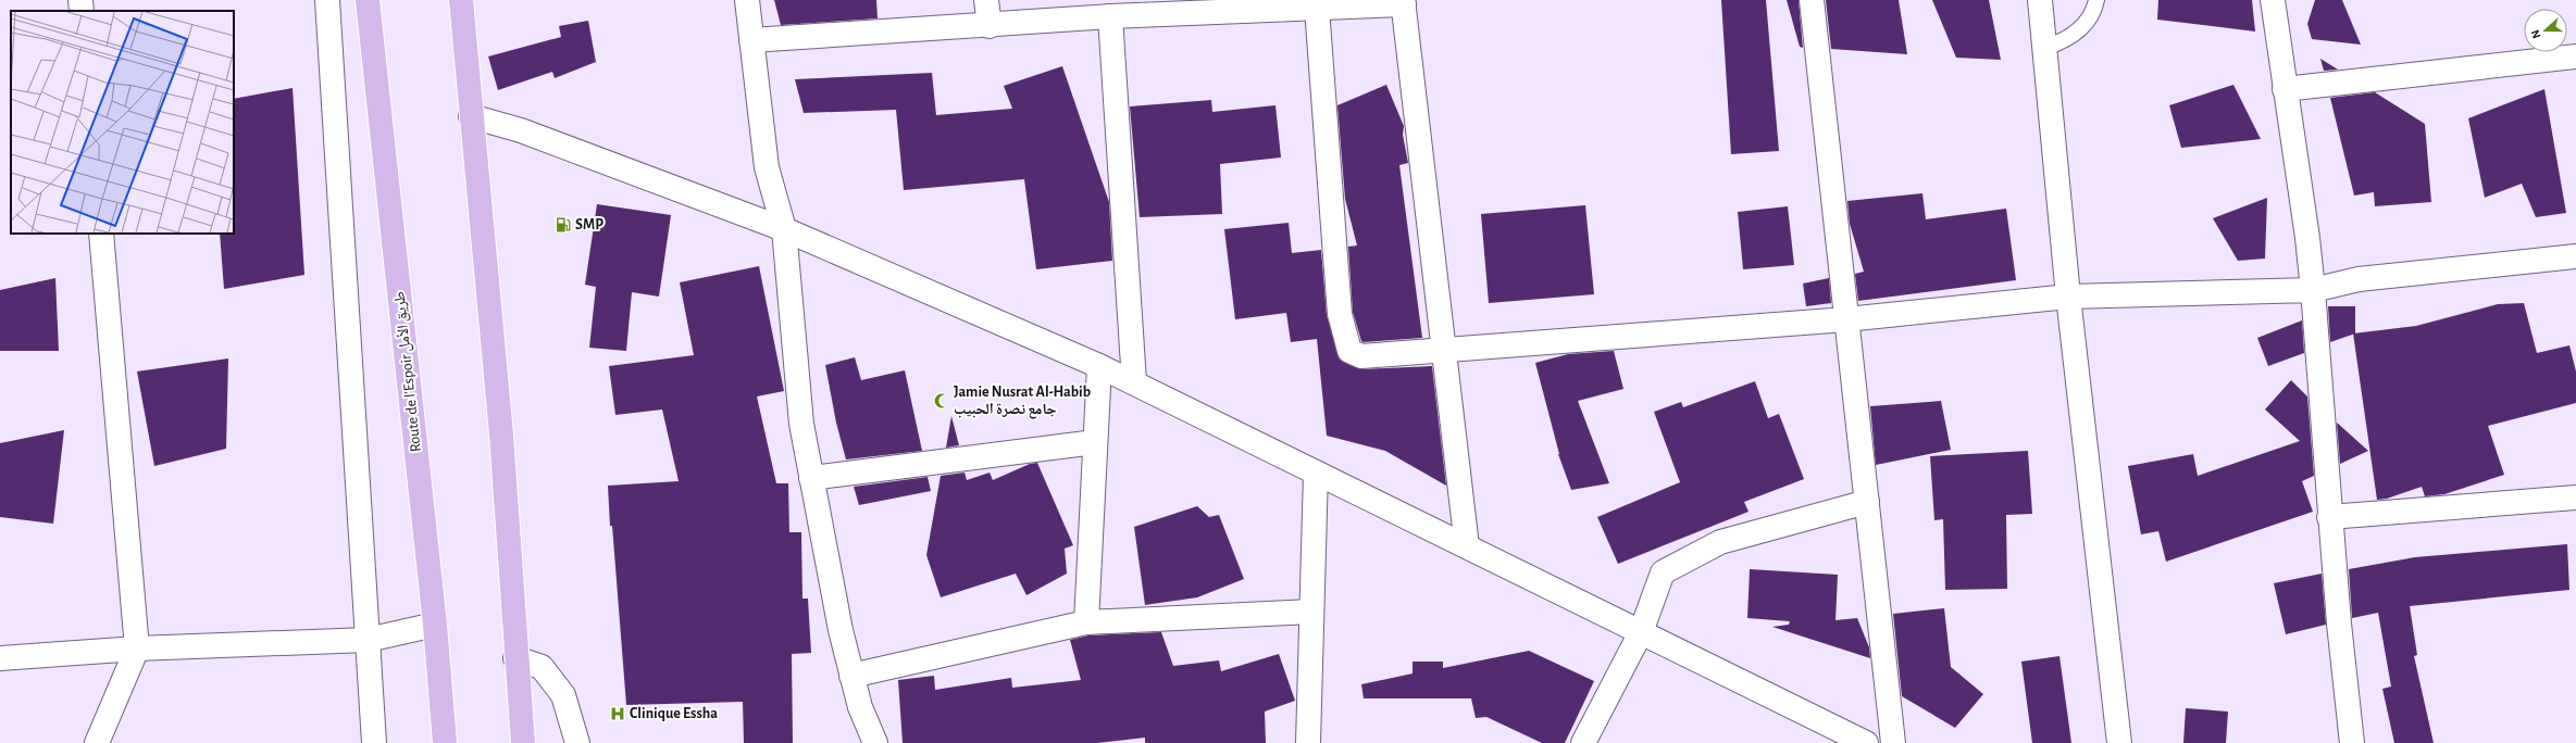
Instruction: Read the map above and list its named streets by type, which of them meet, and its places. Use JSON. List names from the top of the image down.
{
  "streets": {
    "highway": ["Route de l’Espoir طريق الأمل"]
  },
  "places": {
    "fuel station": ["SMP"],
    "mosque": ["Jamie Nusrat Al-Habib جامع نصرة الحبيب"],
    "hospital": ["Clinique Essha"]
  },
  "north": "left"
}
